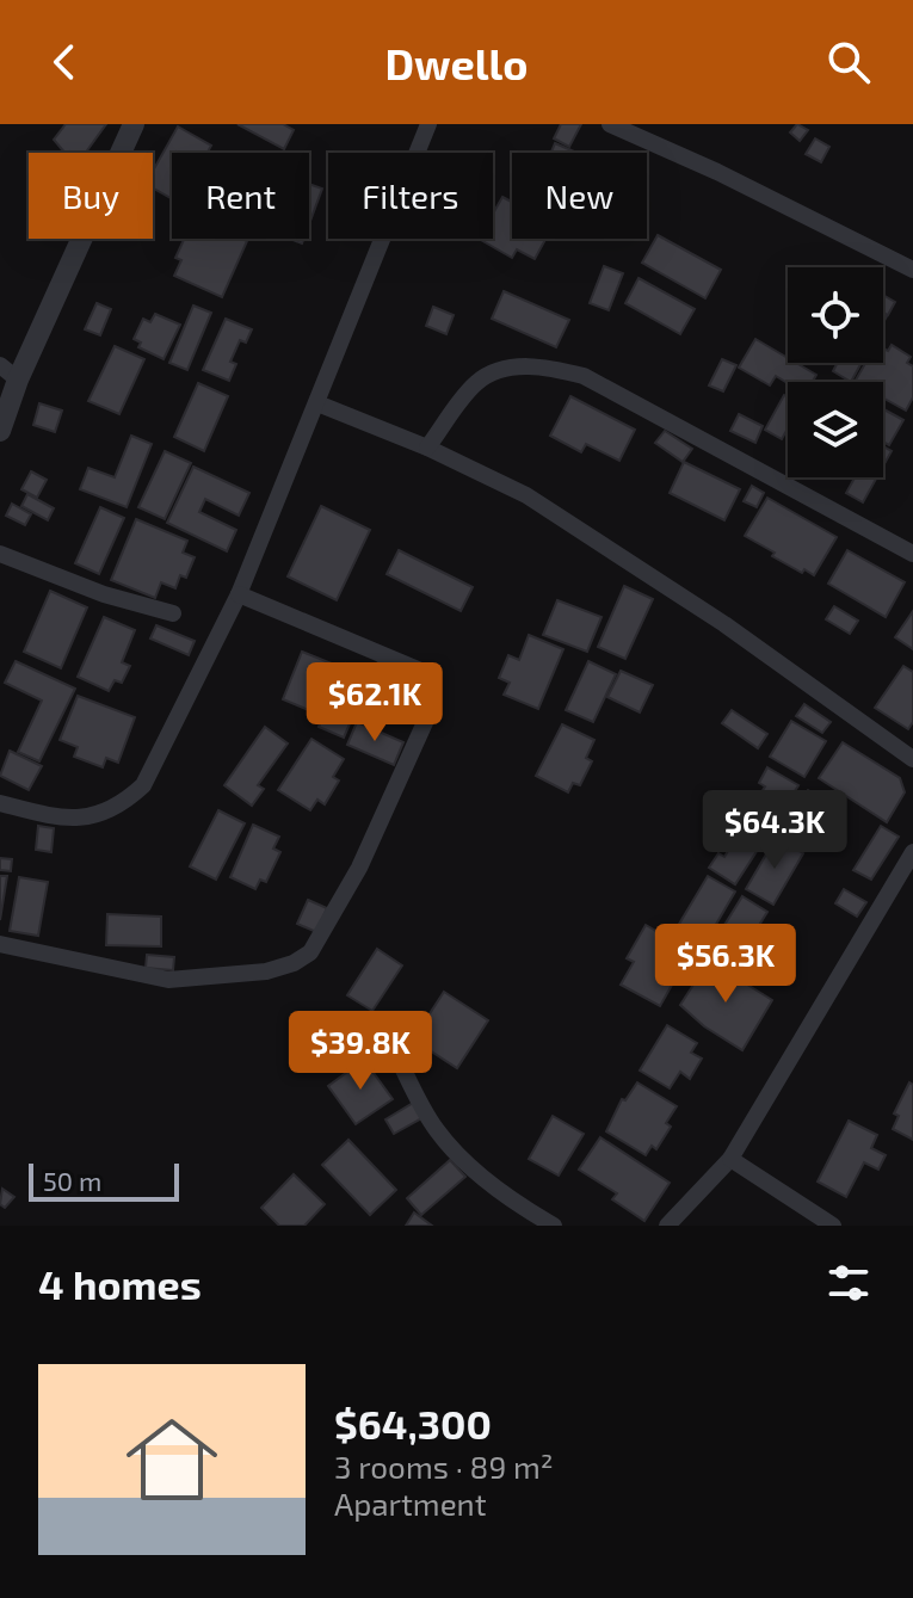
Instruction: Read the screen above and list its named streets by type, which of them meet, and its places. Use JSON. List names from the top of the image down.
{
  "scale_bar": "50 m",
  "page": {
    "header": "Dwello",
    "chip": [
      "Buy",
      "Rent",
      "Filters",
      "New"
    ],
    "price": [
      "$62.1K",
      "$64.3K",
      "$56.3K",
      "$39.8K"
    ],
    "scale": "50 m",
    "heading": "4 homes",
    "list": [
      {
        "name": "$64,300",
        "note": "3 rooms · 89 m² · Apartment"
      }
    ]
  }
}
